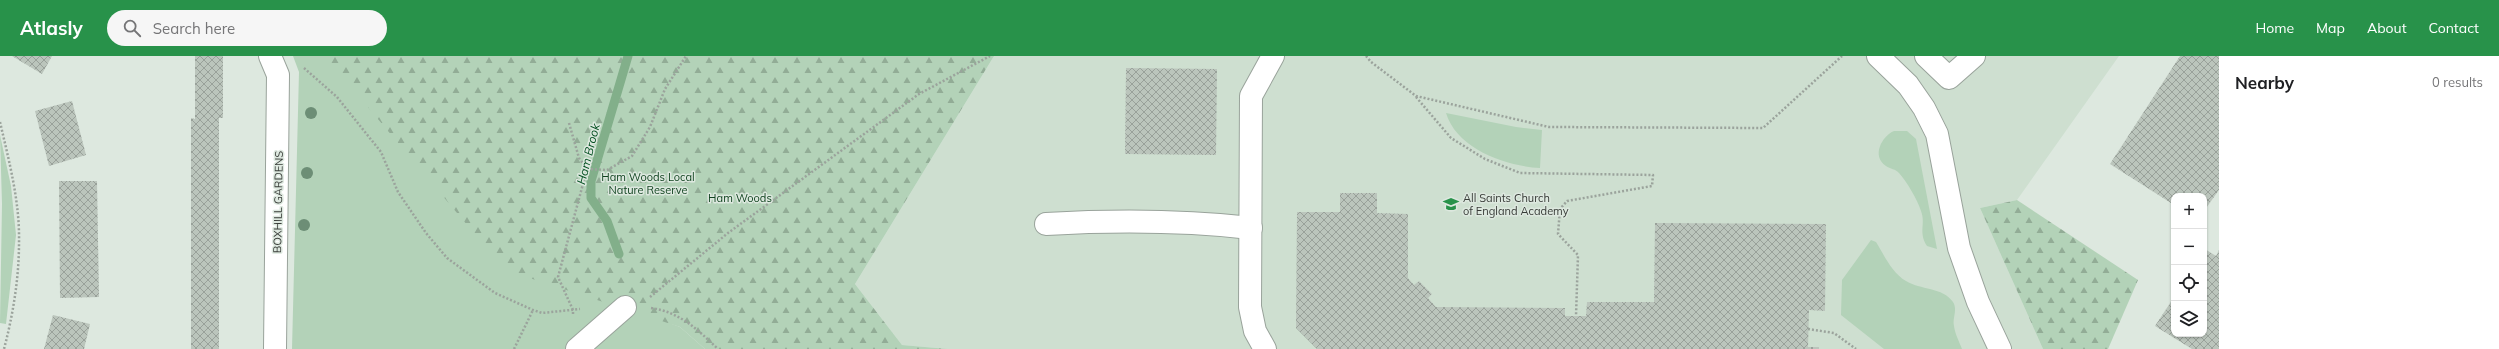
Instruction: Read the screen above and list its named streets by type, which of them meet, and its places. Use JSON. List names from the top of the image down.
{
  "streets": {
    "street": ["BOXHILL GARDENS"]
  },
  "water": ["Ham Brook"],
  "parks": ["Ham Woods Local Nature Reserve", "Ham Woods"],
  "places": {
    "school or university": ["All Saints Church of England Academy"]
  },
  "page": {
    "header": "Atlasly",
    "search": "Search here",
    "nav": [
      "Home",
      "Map",
      "About",
      "Contact"
    ],
    "heading": ["Nearby", "0 results"],
    "map_buttons": ["+", "−"]
  }
}
